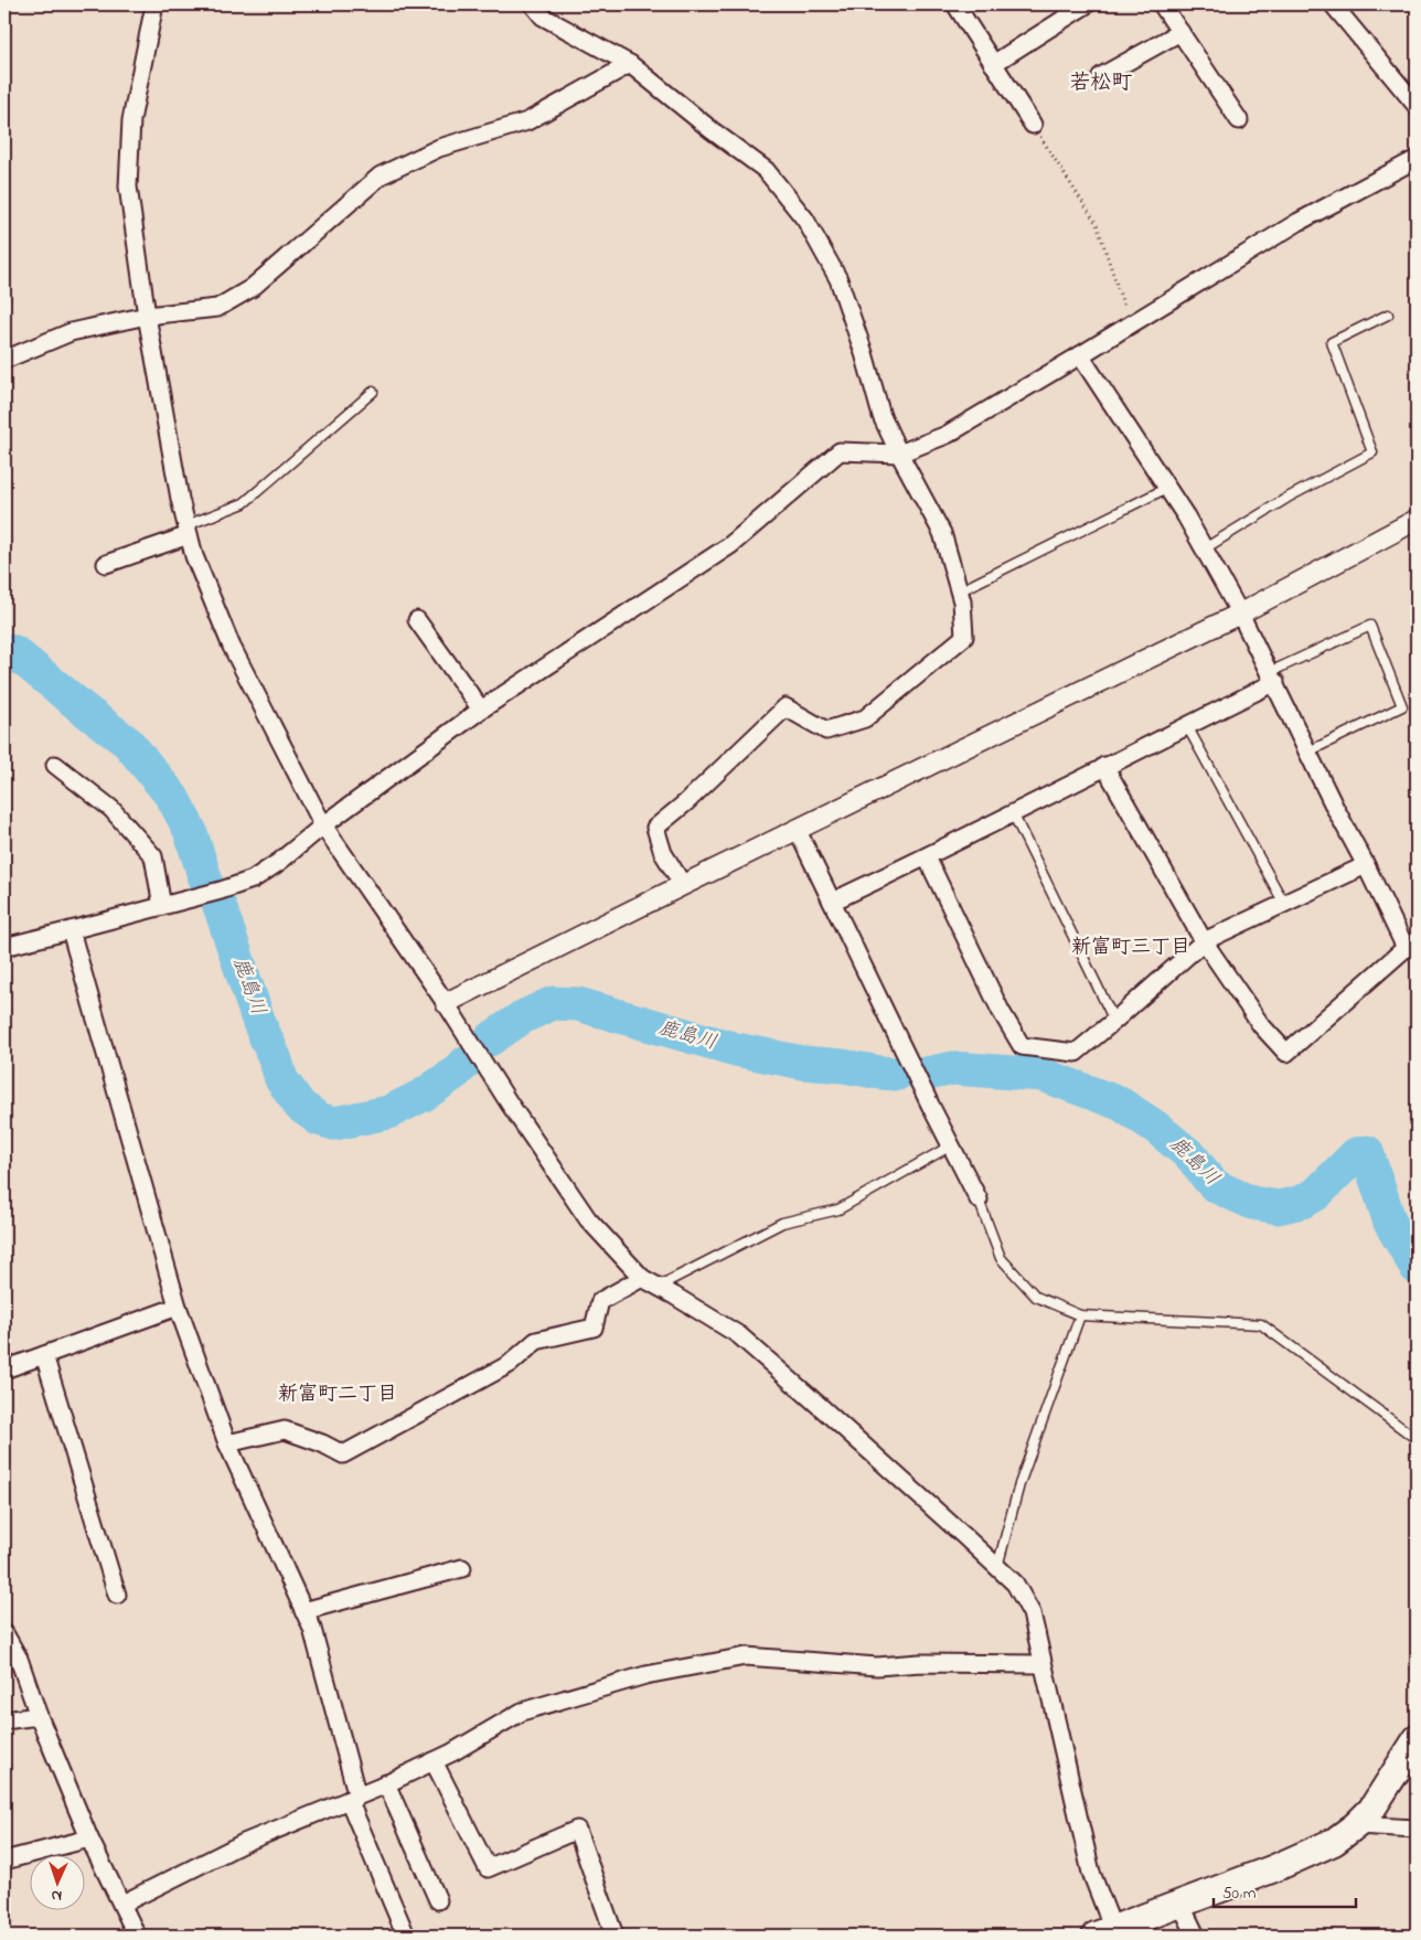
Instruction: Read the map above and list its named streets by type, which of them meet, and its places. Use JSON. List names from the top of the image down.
{
  "districts": ["若松町", "新富町三丁目", "新富町二丁目"],
  "water": ["鹿島川"],
  "scale_bar": "50 m",
  "north": "bottom"
}
